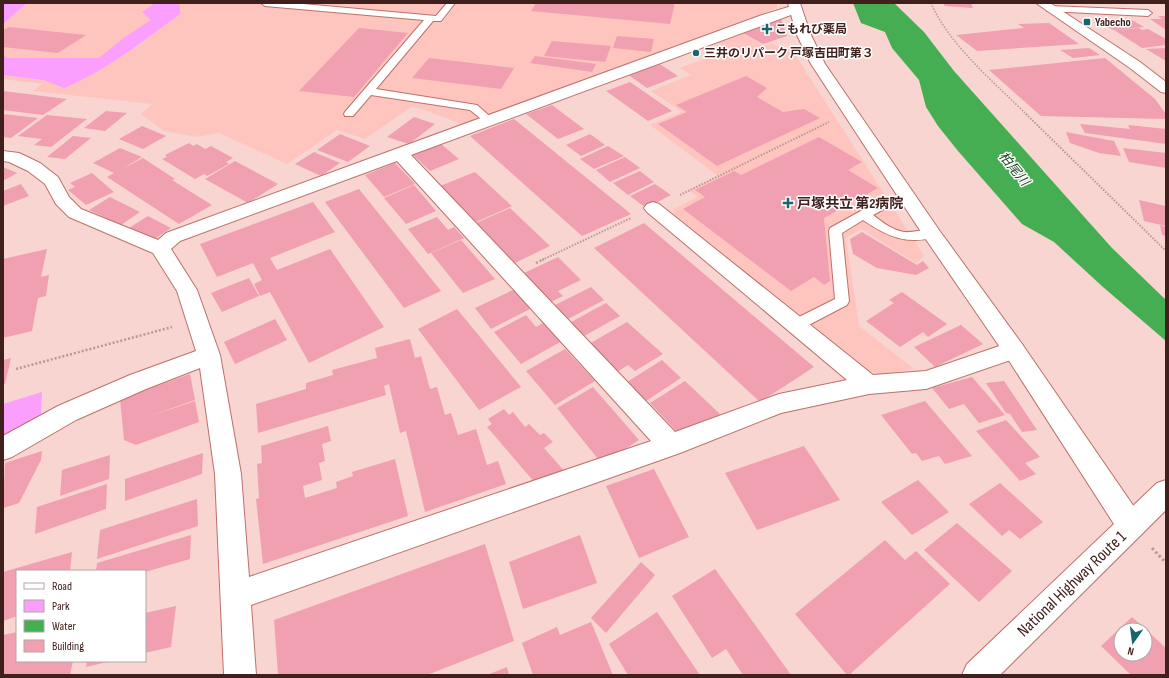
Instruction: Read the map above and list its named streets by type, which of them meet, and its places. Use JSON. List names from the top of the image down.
{
  "streets": {
    "main road": ["National Highway Route 1"]
  },
  "water": ["柏尾川"],
  "places": {
    "transit": ["Yabecho"],
    "health": ["こもれび薬局", "戸塚共立 第2病院"],
    "other": ["三井のリパーク 戸塚吉田町第３"]
  },
  "legend": [
    "Road",
    "Park",
    "Water",
    "Building"
  ],
  "north": "bottom"
}
